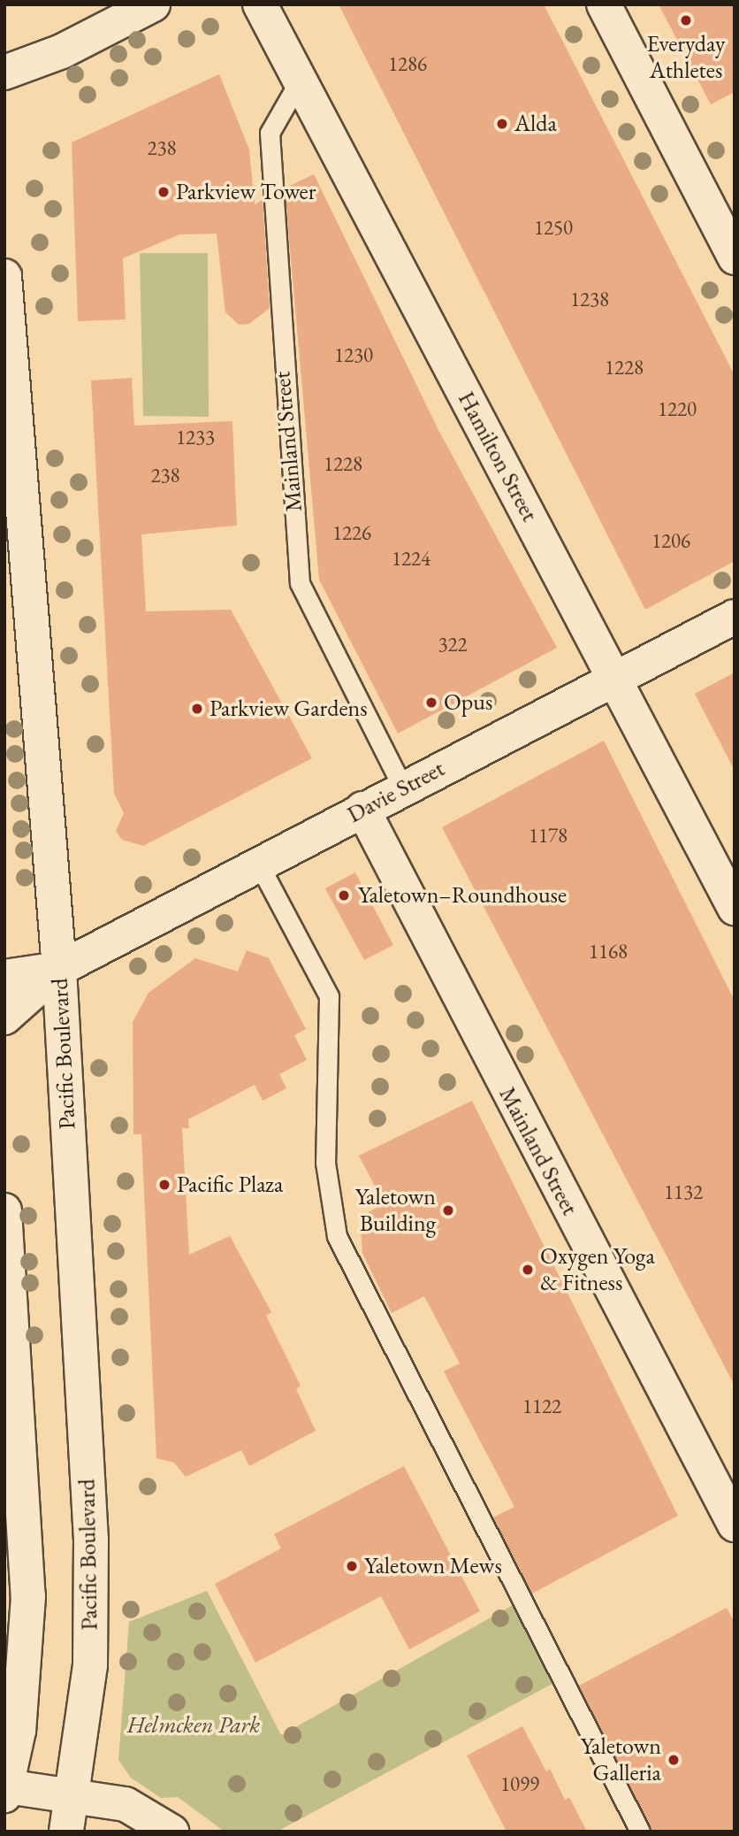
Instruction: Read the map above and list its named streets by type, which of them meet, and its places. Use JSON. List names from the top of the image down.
{
  "streets": {
    "main road": [
      "Mainland Street",
      "Hamilton Street",
      "Davie Street",
      "Pacific Boulevard"
    ]
  },
  "crossings": [
    ["Mainland Street", "Hamilton Street"],
    ["Mainland Street", "Davie Street"],
    ["Hamilton Street", "Davie Street"],
    ["Davie Street", "Pacific Boulevard"]
  ],
  "parks": ["Helmcken Park"],
  "places": [
    "Everyday Athletes",
    "Alda",
    "Parkview Tower",
    "Opus",
    "Parkview Gardens",
    "Yaletown–Roundhouse",
    "Pacific Plaza",
    "Yaletown Building",
    "Oxygen Yoga & Fitness",
    "Yaletown Mews",
    "Yaletown Galleria"
  ],
  "house_numbers": [
    "1286",
    "238",
    "1250",
    "1238",
    "1230",
    "1228",
    "1220",
    "1233",
    "1228",
    "238",
    "1226",
    "1206",
    "1224",
    "322",
    "1178",
    "1168",
    "1132",
    "1122",
    "1099"
  ]
}
